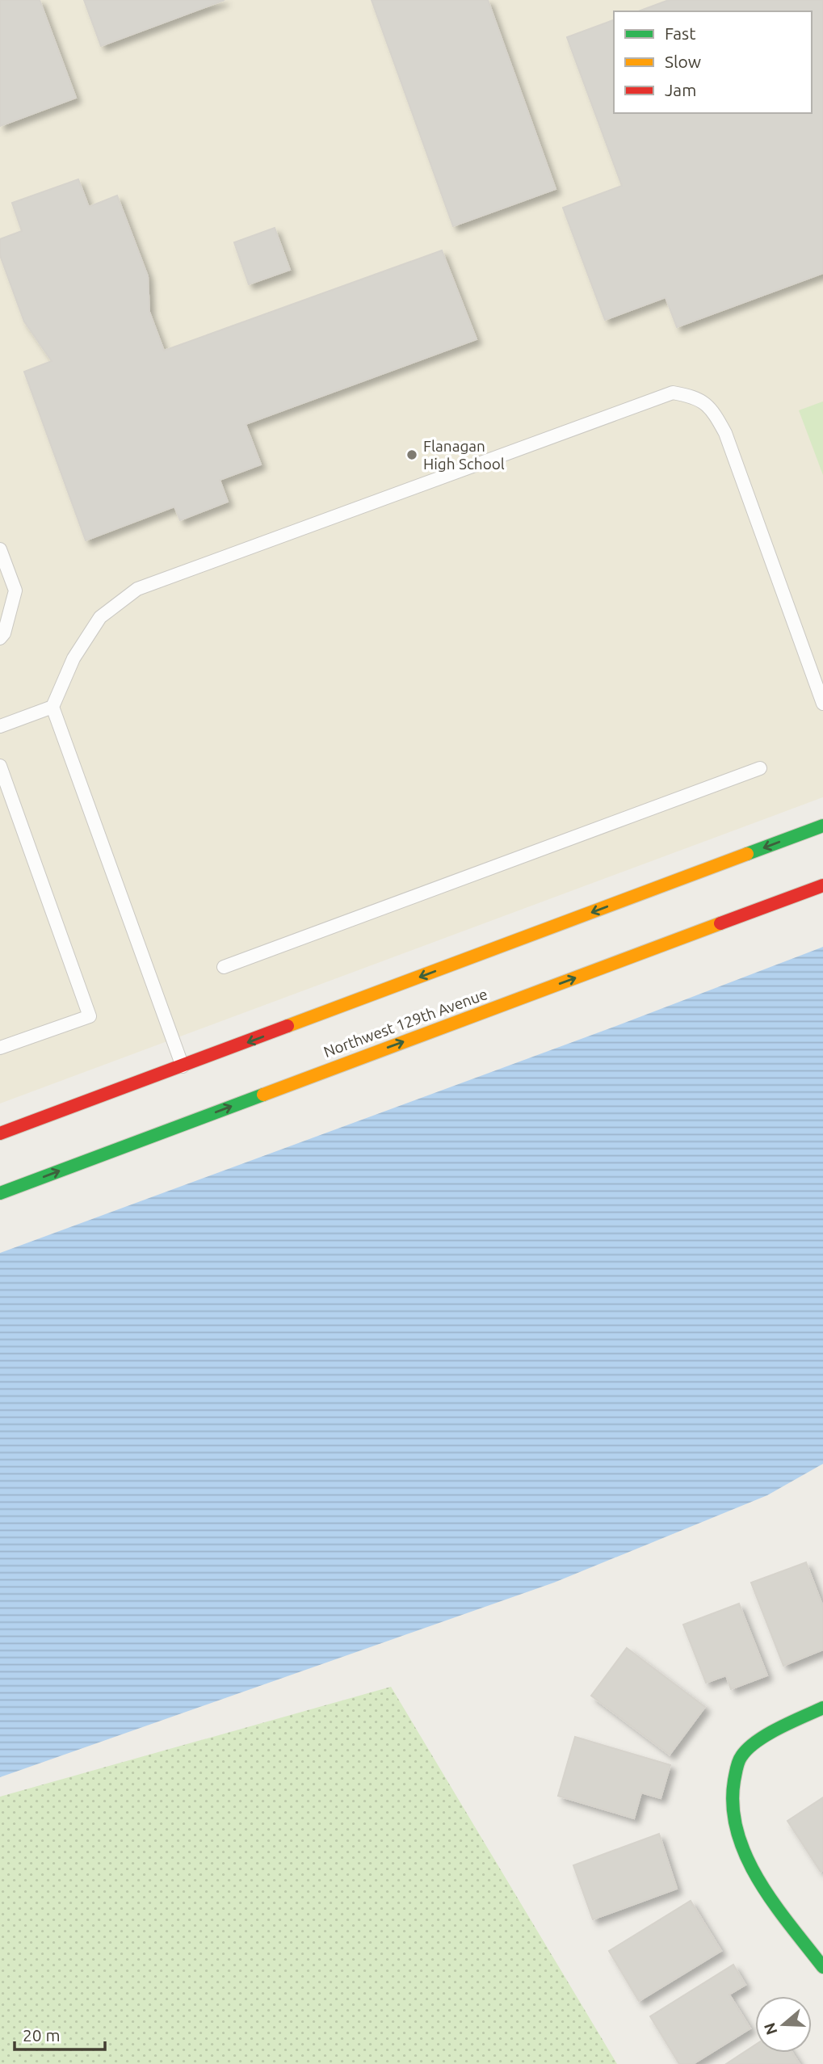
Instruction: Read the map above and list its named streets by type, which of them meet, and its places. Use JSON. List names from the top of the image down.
{
  "streets": {
    "street": ["Northwest 129th Avenue"]
  },
  "places": ["Flanagan High School"],
  "legend": ["Fast", "Slow", "Jam"],
  "scale_bar": "20 m",
  "north": "left"
}
